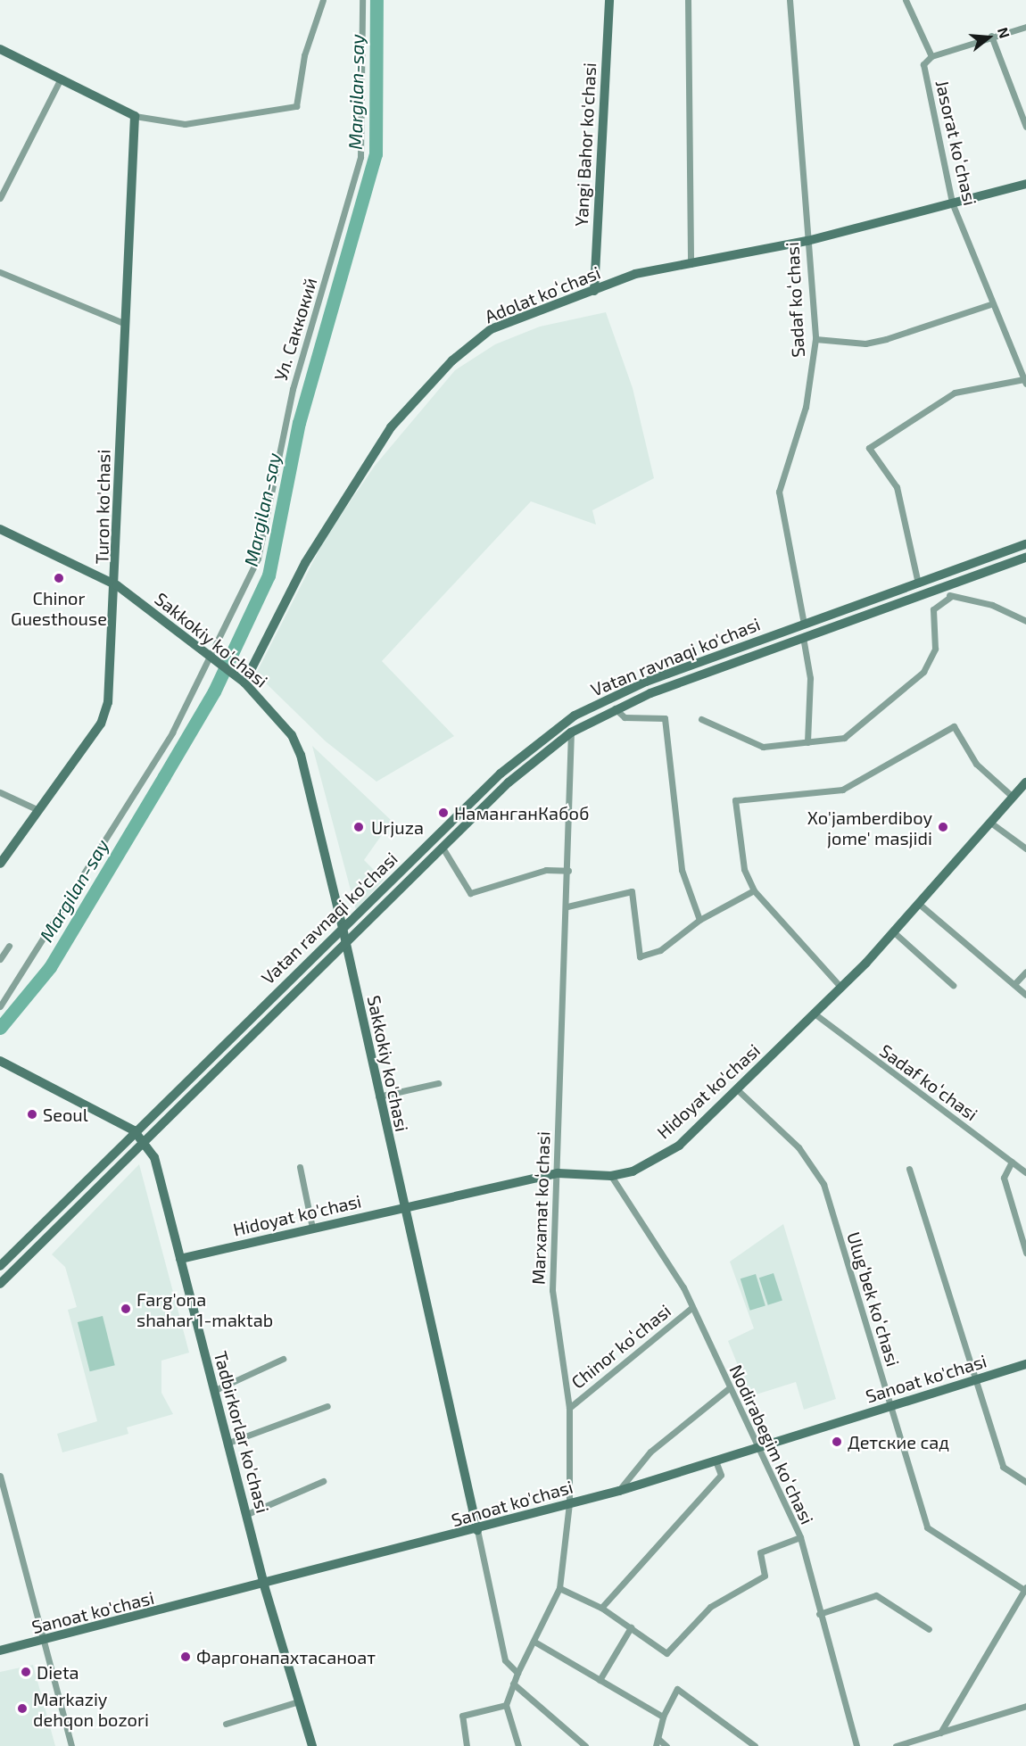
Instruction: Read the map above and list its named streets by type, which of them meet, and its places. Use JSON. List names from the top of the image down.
{
  "streets": {
    "main road": [
      "Yangi Bahor ko'chasi",
      "Adolat koʻchasi",
      "Turon ko'chasi",
      "Sakkokiy ko'chasi",
      "Vatan ravnaqi ko'chasi",
      "Hidoyat ko'chasi",
      "Sanoat ko'chasi",
      "Tadbirkorlar ko'chasi"
    ],
    "street": [
      "Jasorat koʻchasi",
      "Sadaf koʻchasi",
      "Ул. Саккокий",
      "Marxamat koʻchasi",
      "Ulugʻbek koʻchasi",
      "Chinor koʻchasi",
      "Nodirabegim koʻchasi"
    ]
  },
  "crossings": [
    ["Jasorat koʻchasi", "Adolat koʻchasi"],
    ["Yangi Bahor ko'chasi", "Adolat koʻchasi"],
    ["Adolat koʻchasi", "Sadaf koʻchasi"],
    ["Adolat koʻchasi", "Sakkokiy ko'chasi"],
    ["Sadaf koʻchasi", "Vatan ravnaqi ko'chasi"],
    ["Sadaf koʻchasi", "Hidoyat ko'chasi"],
    ["Ул. Саккокий", "Sakkokiy ko'chasi"],
    ["Turon ko'chasi", "Sakkokiy ko'chasi"],
    ["Sakkokiy ko'chasi", "Vatan ravnaqi ko'chasi"],
    ["Sakkokiy ko'chasi", "Hidoyat ko'chasi"],
    ["Sakkokiy ko'chasi", "Marxamat koʻchasi"],
    ["Sakkokiy ko'chasi", "Sanoat ko'chasi"],
    ["Vatan ravnaqi ko'chasi", "Marxamat koʻchasi"],
    ["Vatan ravnaqi ko'chasi", "Tadbirkorlar ko'chasi"],
    ["Hidoyat ko'chasi", "Marxamat koʻchasi"],
    ["Hidoyat ko'chasi", "Ulugʻbek koʻchasi"],
    ["Hidoyat ko'chasi", "Tadbirkorlar ko'chasi"],
    ["Hidoyat ko'chasi", "Nodirabegim koʻchasi"],
    ["Marxamat koʻchasi", "Chinor koʻchasi"],
    ["Marxamat koʻchasi", "Sanoat ko'chasi"],
    ["Ulugʻbek koʻchasi", "Sanoat ko'chasi"],
    ["Chinor koʻchasi", "Nodirabegim koʻchasi"],
    ["Sanoat ko'chasi", "Tadbirkorlar ko'chasi"],
    ["Sanoat ko'chasi", "Nodirabegim koʻchasi"]
  ],
  "water": ["Margilan-say"],
  "places": [
    "Chinor Guesthouse",
    "НаманганКабоб",
    "Urjuza",
    "Xo'jamberdiboy jome' masjidi",
    "Seoul",
    "Farg'ona shahar 1-maktab",
    "Детские сад",
    "Фаргонапахтасаноат",
    "Dieta",
    "Markaziy dehqon bozori"
  ],
  "north": "right"
}
